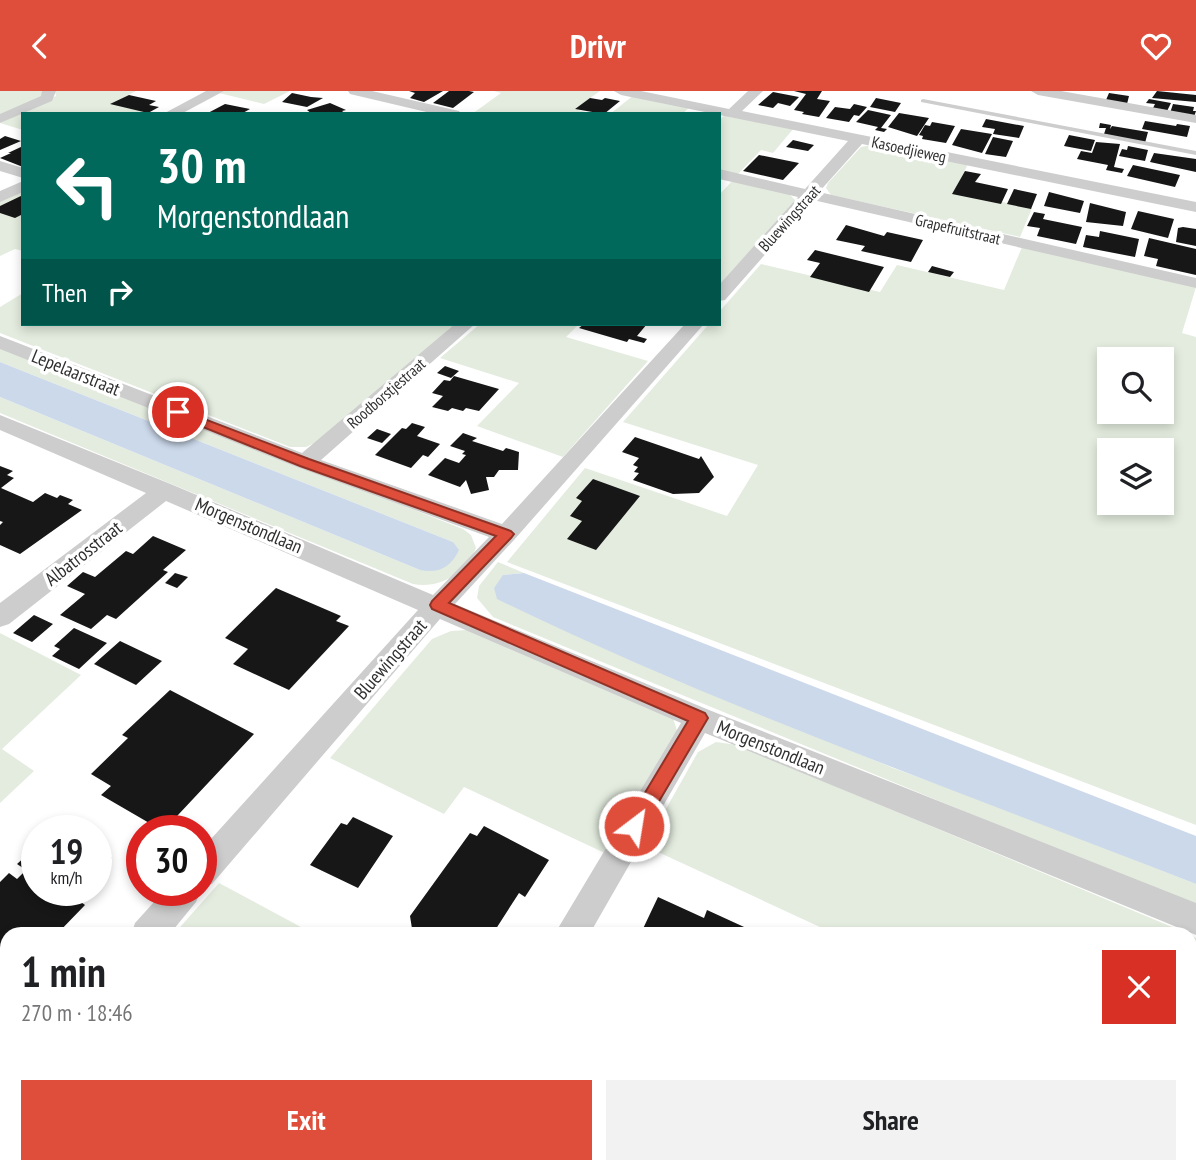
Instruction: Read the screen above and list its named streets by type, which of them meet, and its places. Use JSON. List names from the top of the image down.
{
  "streets": {
    "street": [
      "Kasoedjieweg",
      "Bluewingstraat",
      "Grapefruitstraat",
      "Lepelaarstraat",
      "Roodborstjestraat",
      "Morgenstondlaan",
      "Albatrosstraat"
    ]
  },
  "crossings": [
    ["Kasoedjieweg", "Bluewingstraat"],
    ["Bluewingstraat", "Grapefruitstraat"],
    ["Bluewingstraat", "Lepelaarstraat"],
    ["Bluewingstraat", "Morgenstondlaan"],
    ["Lepelaarstraat", "Roodborstjestraat"],
    ["Morgenstondlaan", "Albatrosstraat"]
  ],
  "page": {
    "header": "Drivr",
    "turn": ["30 m", "Morgenstondlaan"],
    "then": "Then",
    "speed": "19 km/h",
    "limit": "30",
    "heading": ["1 min", "270 m · 18:46"],
    "buttons": ["Exit", "Share"]
  }
}
